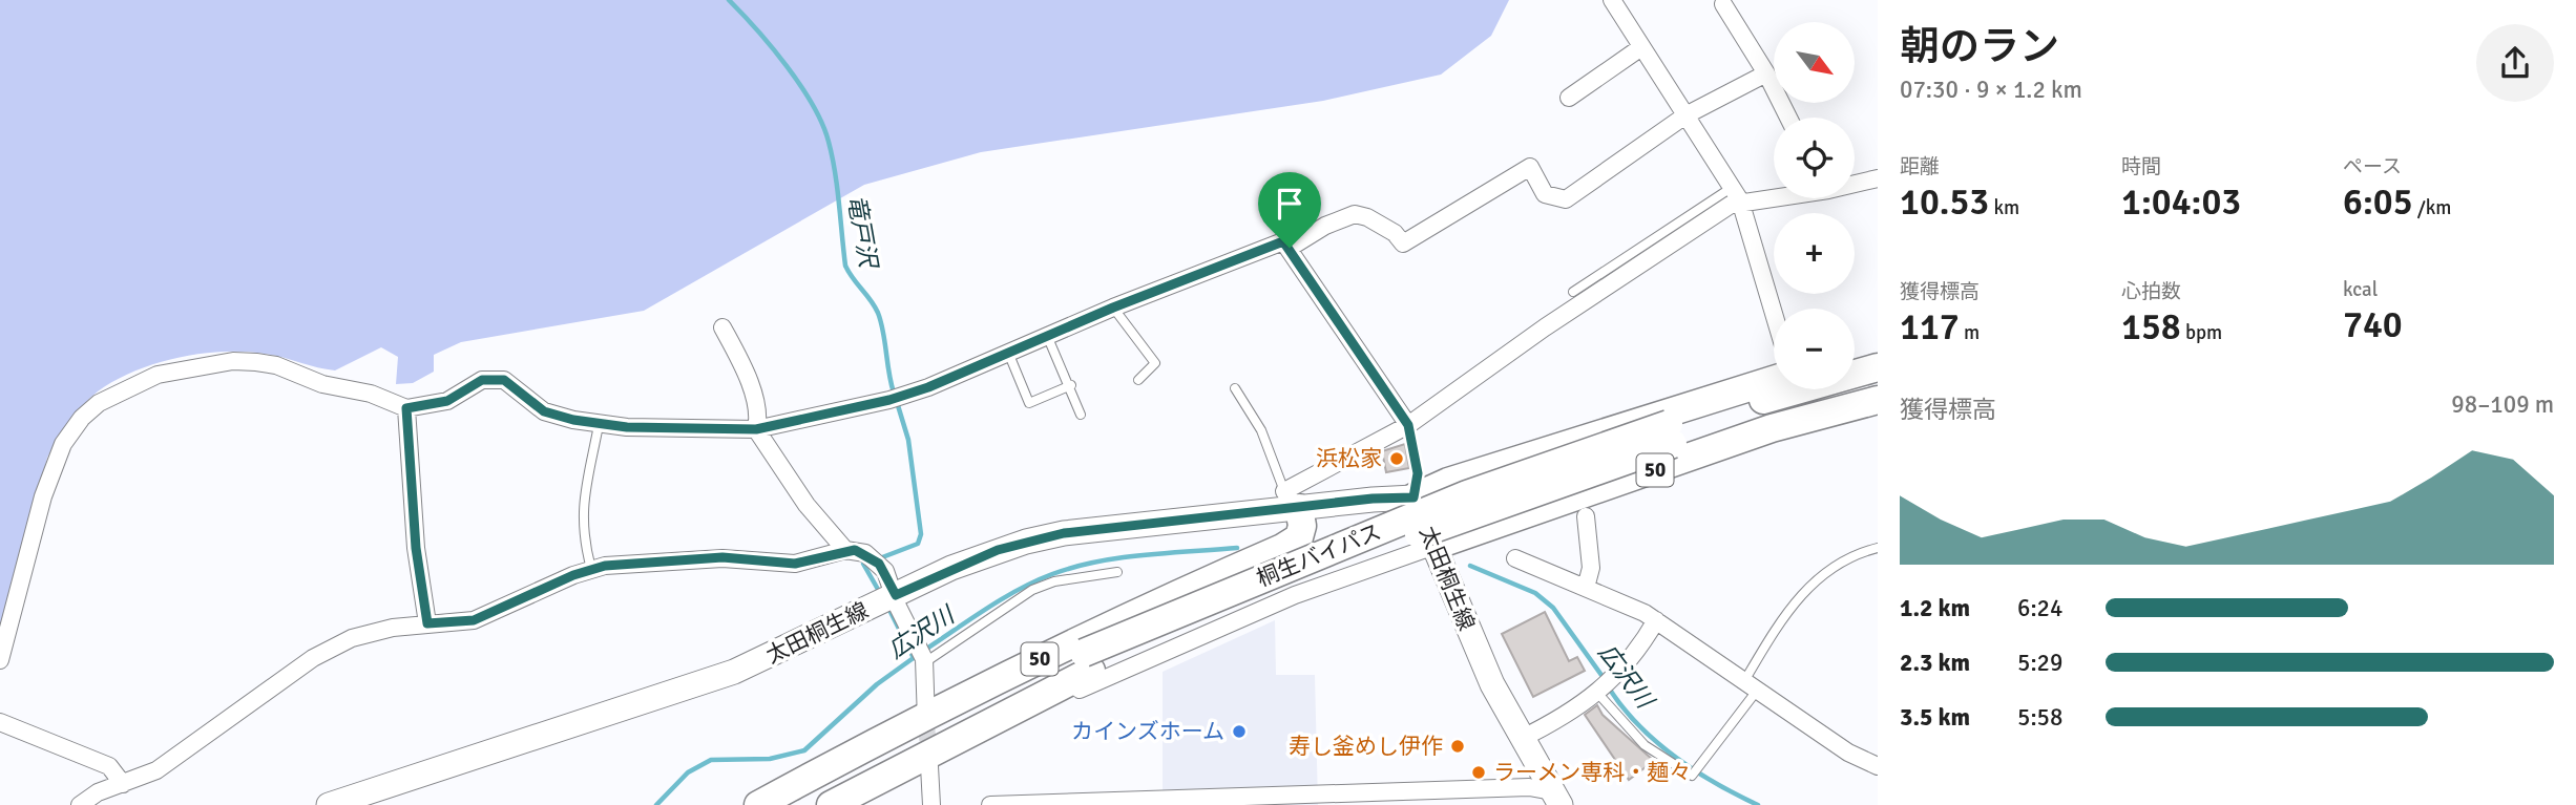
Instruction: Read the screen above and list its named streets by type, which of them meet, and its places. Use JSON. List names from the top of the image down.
{
  "streets": {
    "highway": ["50", "桐生バイパス"],
    "main road": ["太田桐生線"]
  },
  "crossings": [
    ["50", "太田桐生線"]
  ],
  "water": ["竜戸沢", "広沢川"],
  "places": [
    "浜松家",
    "カインズホーム",
    "寿し釜めし伊作",
    "ラーメン専科・麺々"
  ],
  "north": "bottom right",
  "page": {
    "heading": ["朝のラン", "07:30 · 9 × 1.2 km"],
    "map_buttons": ["+", "−"],
    "stats": [
      ["距離", "10.53 km"],
      ["時間", "1:04:03"],
      ["ペース", "6:05 /km"],
      ["獲得標高", "117 m"],
      ["心拍数", "158 bpm"],
      ["kcal", "740"]
    ],
    "chart": ["獲得標高", "98–109 m"],
    "list": [
      {
        "name": "1.2 km",
        "note": "6:24"
      },
      {
        "name": "2.3 km",
        "note": "5:29"
      },
      {
        "name": "3.5 km",
        "note": "5:58"
      }
    ]
  }
}
